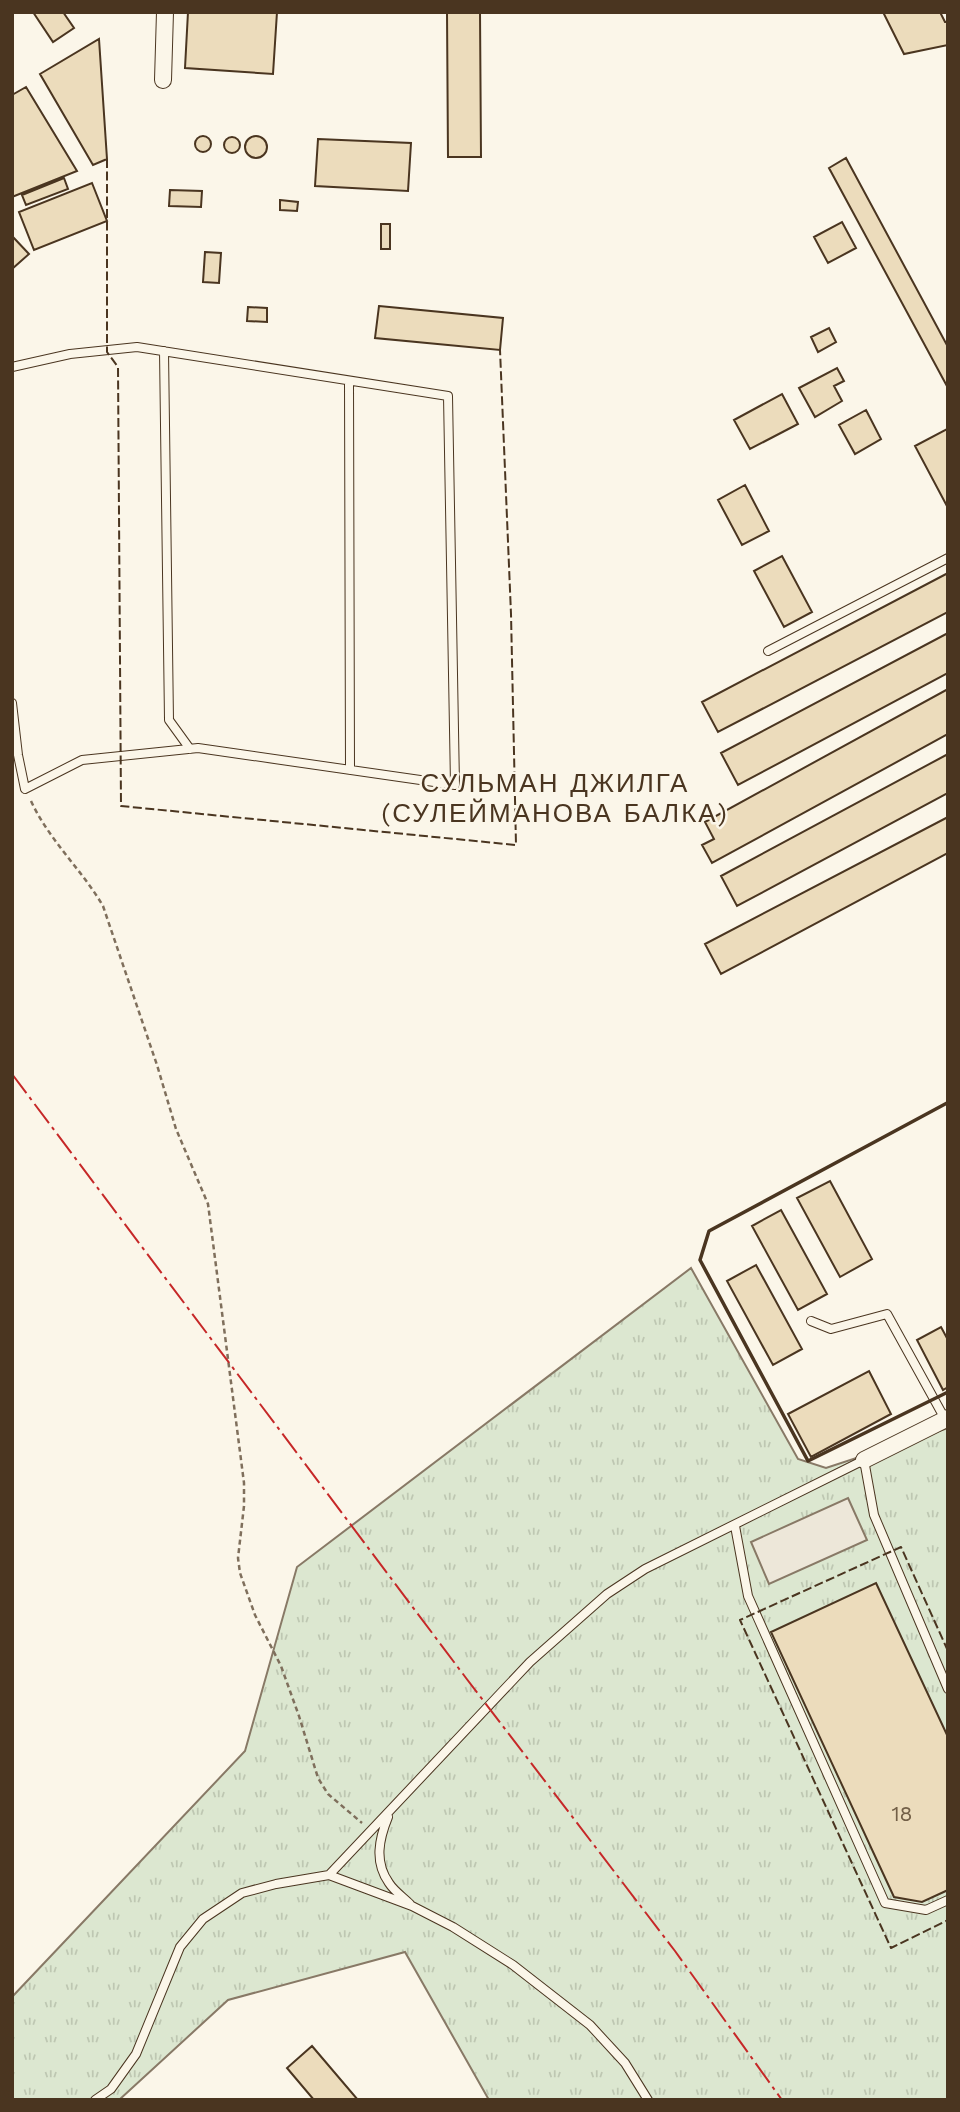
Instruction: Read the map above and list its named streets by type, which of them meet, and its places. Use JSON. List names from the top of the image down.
{
  "districts": ["СУЛЬМАН ДЖИЛГА (СУЛЕЙМАНОВА БАЛКА)"],
  "house_numbers": ["18"]
}
